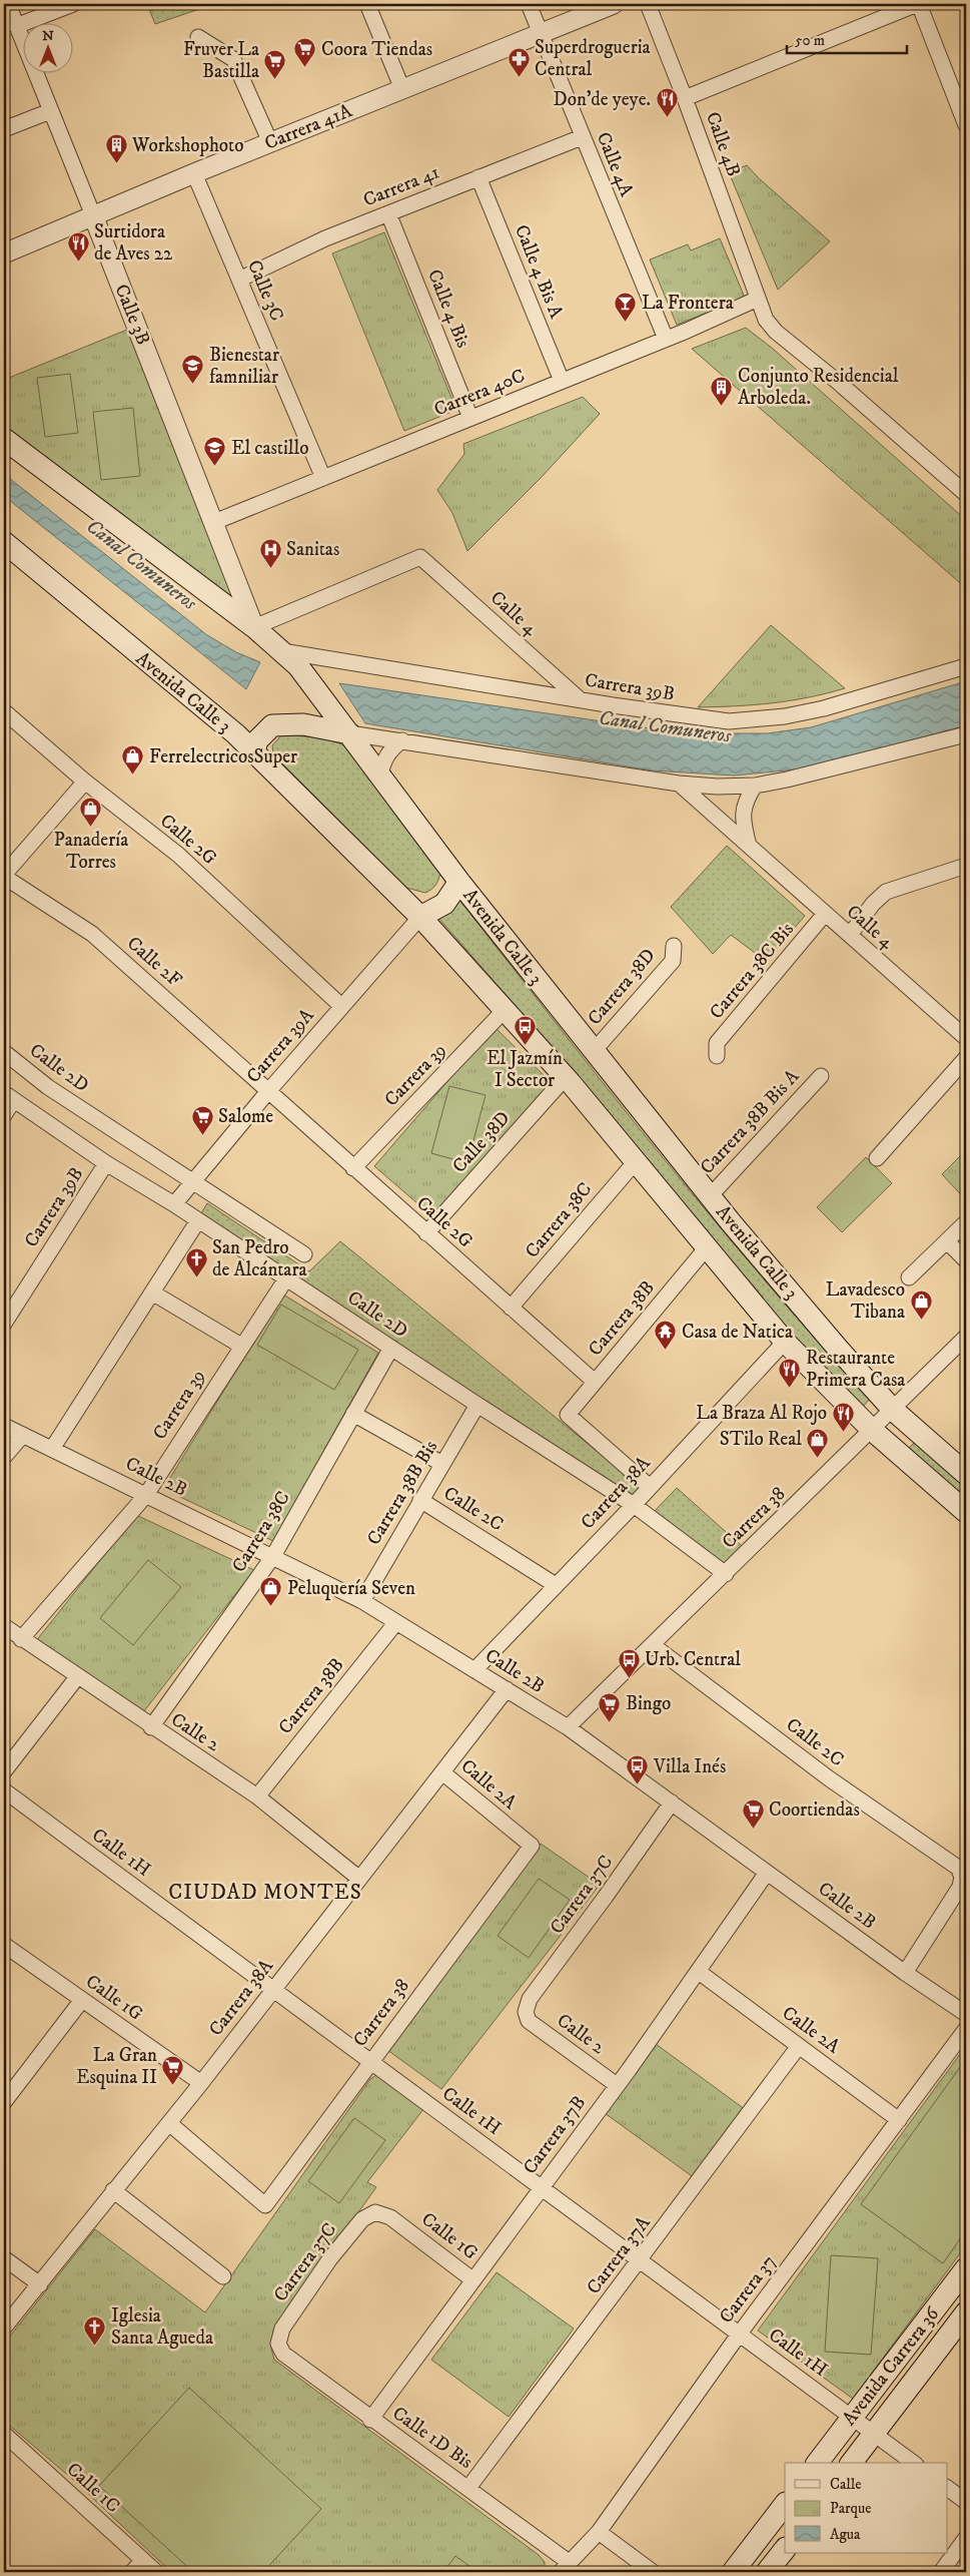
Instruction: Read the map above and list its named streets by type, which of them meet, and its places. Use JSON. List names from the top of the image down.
{
  "streets": {
    "main road": ["Avenida Calle 3", "Avenida Carrera 36"],
    "street": [
      "Carrera 41A",
      "Calle 4B",
      "Calle 4A",
      "Carrera 41",
      "Calle 4 Bis A",
      "Calle 3C",
      "Calle 4 Bis",
      "Calle 3B",
      "Carrera 40C",
      "Calle 4",
      "Carrera 39B",
      "Calle 2G",
      "Calle 2F",
      "Carrera 38C Bis",
      "Carrera 38D",
      "Carrera 39A",
      "Calle 2D",
      "Carrera 39",
      "Carrera 38B Bis A",
      "Calle 38D",
      "Carrera 38C",
      "Carrera 38B",
      "Calle 2B",
      "Carrera 38B Bis",
      "Carrera 38A",
      "Calle 2C",
      "Carrera 38",
      "Calle 2",
      "Calle 2A",
      "Calle 1H",
      "Carrera 37C",
      "Calle 1G",
      "Carrera 37B",
      "Carrera 37A",
      "Carrera 37",
      "Calle 1D Bis",
      "Calle 1C"
    ]
  },
  "crossings": [
    ["Carrera 41A", "Calle 4A"],
    ["Carrera 41A", "Calle 3C"],
    ["Carrera 41A", "Calle 3B"],
    ["Calle 4B", "Carrera 40C"],
    ["Calle 4A", "Carrera 41"],
    ["Calle 4A", "Carrera 40C"],
    ["Carrera 41", "Calle 4 Bis A"],
    ["Carrera 41", "Calle 3C"],
    ["Carrera 41", "Calle 4 Bis"],
    ["Calle 4 Bis A", "Carrera 40C"],
    ["Calle 3C", "Carrera 40C"],
    ["Calle 4 Bis", "Carrera 40C"],
    ["Calle 3B", "Carrera 40C"],
    ["Calle 3B", "Calle 4"],
    ["Calle 3B", "Avenida Calle 3"],
    ["Calle 4", "Carrera 39B"],
    ["Calle 4", "Avenida Calle 3"],
    ["Calle 4", "Carrera 38C Bis"],
    ["Carrera 39B", "Avenida Calle 3"],
    ["Carrera 39B", "Calle 2D"],
    ["Avenida Calle 3", "Carrera 38D"],
    ["Avenida Calle 3", "Carrera 39A"],
    ["Avenida Calle 3", "Carrera 39"],
    ["Avenida Calle 3", "Carrera 38B Bis A"],
    ["Avenida Calle 3", "Calle 38D"],
    ["Avenida Calle 3", "Carrera 38C"],
    ["Avenida Calle 3", "Carrera 38B"],
    ["Avenida Calle 3", "Carrera 38A"],
    ["Avenida Calle 3", "Carrera 38"],
    ["Calle 2G", "Calle 2F"],
    ["Calle 2G", "Carrera 39A"],
    ["Calle 2G", "Carrera 39"],
    ["Calle 2G", "Calle 38D"],
    ["Calle 2G", "Carrera 38C"],
    ["Calle 2G", "Carrera 38B"],
    ["Calle 2F", "Carrera 39A"],
    ["Carrera 39A", "Calle 2D"],
    ["Calle 2D", "Carrera 39"],
    ["Calle 2D", "Carrera 38C"],
    ["Calle 2D", "Carrera 38B Bis"],
    ["Calle 2D", "Carrera 38A"],
    ["Calle 2D", "Carrera 38"],
    ["Carrera 39", "Calle 2B"],
    ["Carrera 39", "Calle 2"],
    ["Carrera 38C", "Calle 2B"],
    ["Carrera 38C", "Calle 2C"],
    ["Carrera 38C", "Calle 2"],
    ["Carrera 38B", "Calle 2B"],
    ["Carrera 38B", "Carrera 38A"],
    ["Carrera 38B", "Calle 2"],
    ["Calle 2B", "Carrera 38B Bis"],
    ["Calle 2B", "Carrera 38A"],
    ["Calle 2B", "Calle 2C"],
    ["Calle 2B", "Carrera 38"],
    ["Calle 2B", "Carrera 37C"],
    ["Calle 2B", "Carrera 37B"],
    ["Carrera 38B Bis", "Calle 2C"],
    ["Carrera 38A", "Calle 2C"],
    ["Carrera 38A", "Carrera 38"],
    ["Carrera 38A", "Calle 2"],
    ["Carrera 38A", "Calle 2A"],
    ["Carrera 38A", "Calle 1H"],
    ["Carrera 38A", "Calle 1G"],
    ["Calle 2C", "Carrera 38"],
    ["Carrera 38", "Calle 2A"],
    ["Carrera 38", "Calle 1H"],
    ["Calle 2", "Carrera 37C"],
    ["Calle 2", "Carrera 37B"],
    ["Calle 2A", "Carrera 37B"],
    ["Calle 2A", "Carrera 37A"],
    ["Calle 2A", "Carrera 37"],
    ["Calle 1H", "Carrera 37B"],
    ["Calle 1H", "Carrera 37A"],
    ["Calle 1H", "Carrera 37"],
    ["Calle 1H", "Avenida Carrera 36"],
    ["Carrera 37C", "Calle 1G"],
    ["Carrera 37C", "Calle 1D Bis"],
    ["Calle 1G", "Carrera 37B"],
    ["Carrera 37B", "Calle 1D Bis"],
    ["Carrera 37A", "Calle 1D Bis"],
    ["Carrera 37", "Calle 1D Bis"]
  ],
  "districts": ["CIUDAD MONTES"],
  "water": ["Canal Comuneros"],
  "places": {
    "supermarket": [
      "Coora Tiendas",
      "Fruver La Bastilla",
      "Salome",
      "Bingo",
      "Coortiendas",
      "La Gran Esquina II"
    ],
    "pharmacy": ["Superdrogueria Central"],
    "restaurant": [
      "Don'de yeye.",
      "Surtidora de Aves 22",
      "Restaurante Primera Casa",
      "La Braza Al Rojo"
    ],
    "building": ["Workshophoto", "Conjunto Residencial Arboleda."],
    "bar": ["La Frontera"],
    "school or university": ["Bienestar famniliar", "El castillo"],
    "hospital": ["Sanitas"],
    "shop": [
      "FerrelectricosSuper",
      "Panadería Torres",
      "Lavadesco Tibana",
      "STilo Real",
      "Peluquería Seven"
    ],
    "bus stop": ["El Jazmín I Sector", "Urb. Central", "Villa Inés"],
    "church": ["San Pedro de Alcántara", "Iglesia Santa Agueda"],
    "temple": ["Casa de Natica"]
  },
  "legend": ["Calle", "Parque", "Agua"],
  "scale_bar": "50 m",
  "north": "top"
}
